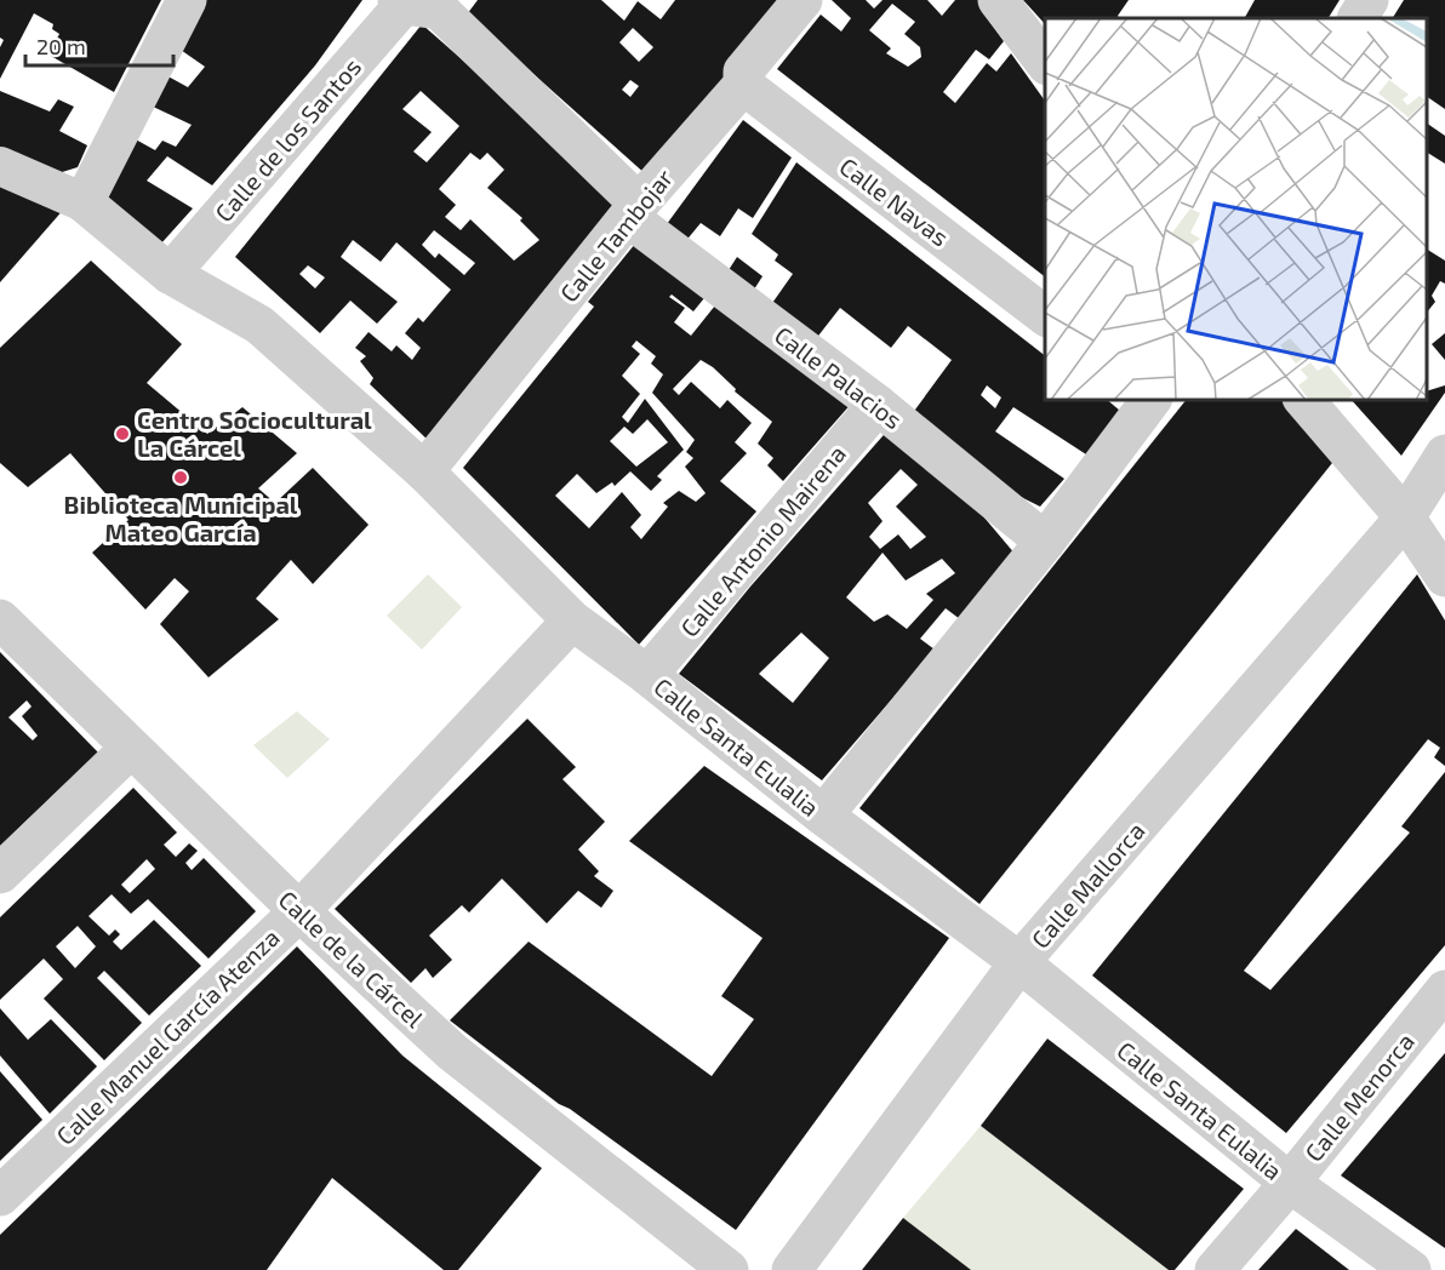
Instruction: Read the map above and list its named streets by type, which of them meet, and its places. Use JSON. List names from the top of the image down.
{
  "streets": {
    "street": [
      "Calle de los Santos",
      "Calle Navas",
      "Calle Tambojar",
      "Calle Palacios",
      "Calle Antonio Mairena",
      "Calle Santa Eulalia",
      "Calle Mallorca",
      "Calle de la Cárcel",
      "Calle Manuel García Atenza",
      "Calle Menorca"
    ]
  },
  "crossings": [
    ["Calle de los Santos", "Calle Palacios"],
    ["Calle de los Santos", "Calle Santa Eulalia"],
    ["Calle Navas", "Calle Tambojar"],
    ["Calle Tambojar", "Calle Palacios"],
    ["Calle Tambojar", "Calle Santa Eulalia"],
    ["Calle Palacios", "Calle Antonio Mairena"],
    ["Calle Antonio Mairena", "Calle Santa Eulalia"],
    ["Calle Santa Eulalia", "Calle Mallorca"],
    ["Calle Santa Eulalia", "Calle Manuel García Atenza"],
    ["Calle Santa Eulalia", "Calle Menorca"],
    ["Calle de la Cárcel", "Calle Manuel García Atenza"]
  ],
  "places": ["Centro Sociocultural La Cárcel", "Biblioteca Municipal Mateo García"],
  "scale_bar": "20 m"
}
